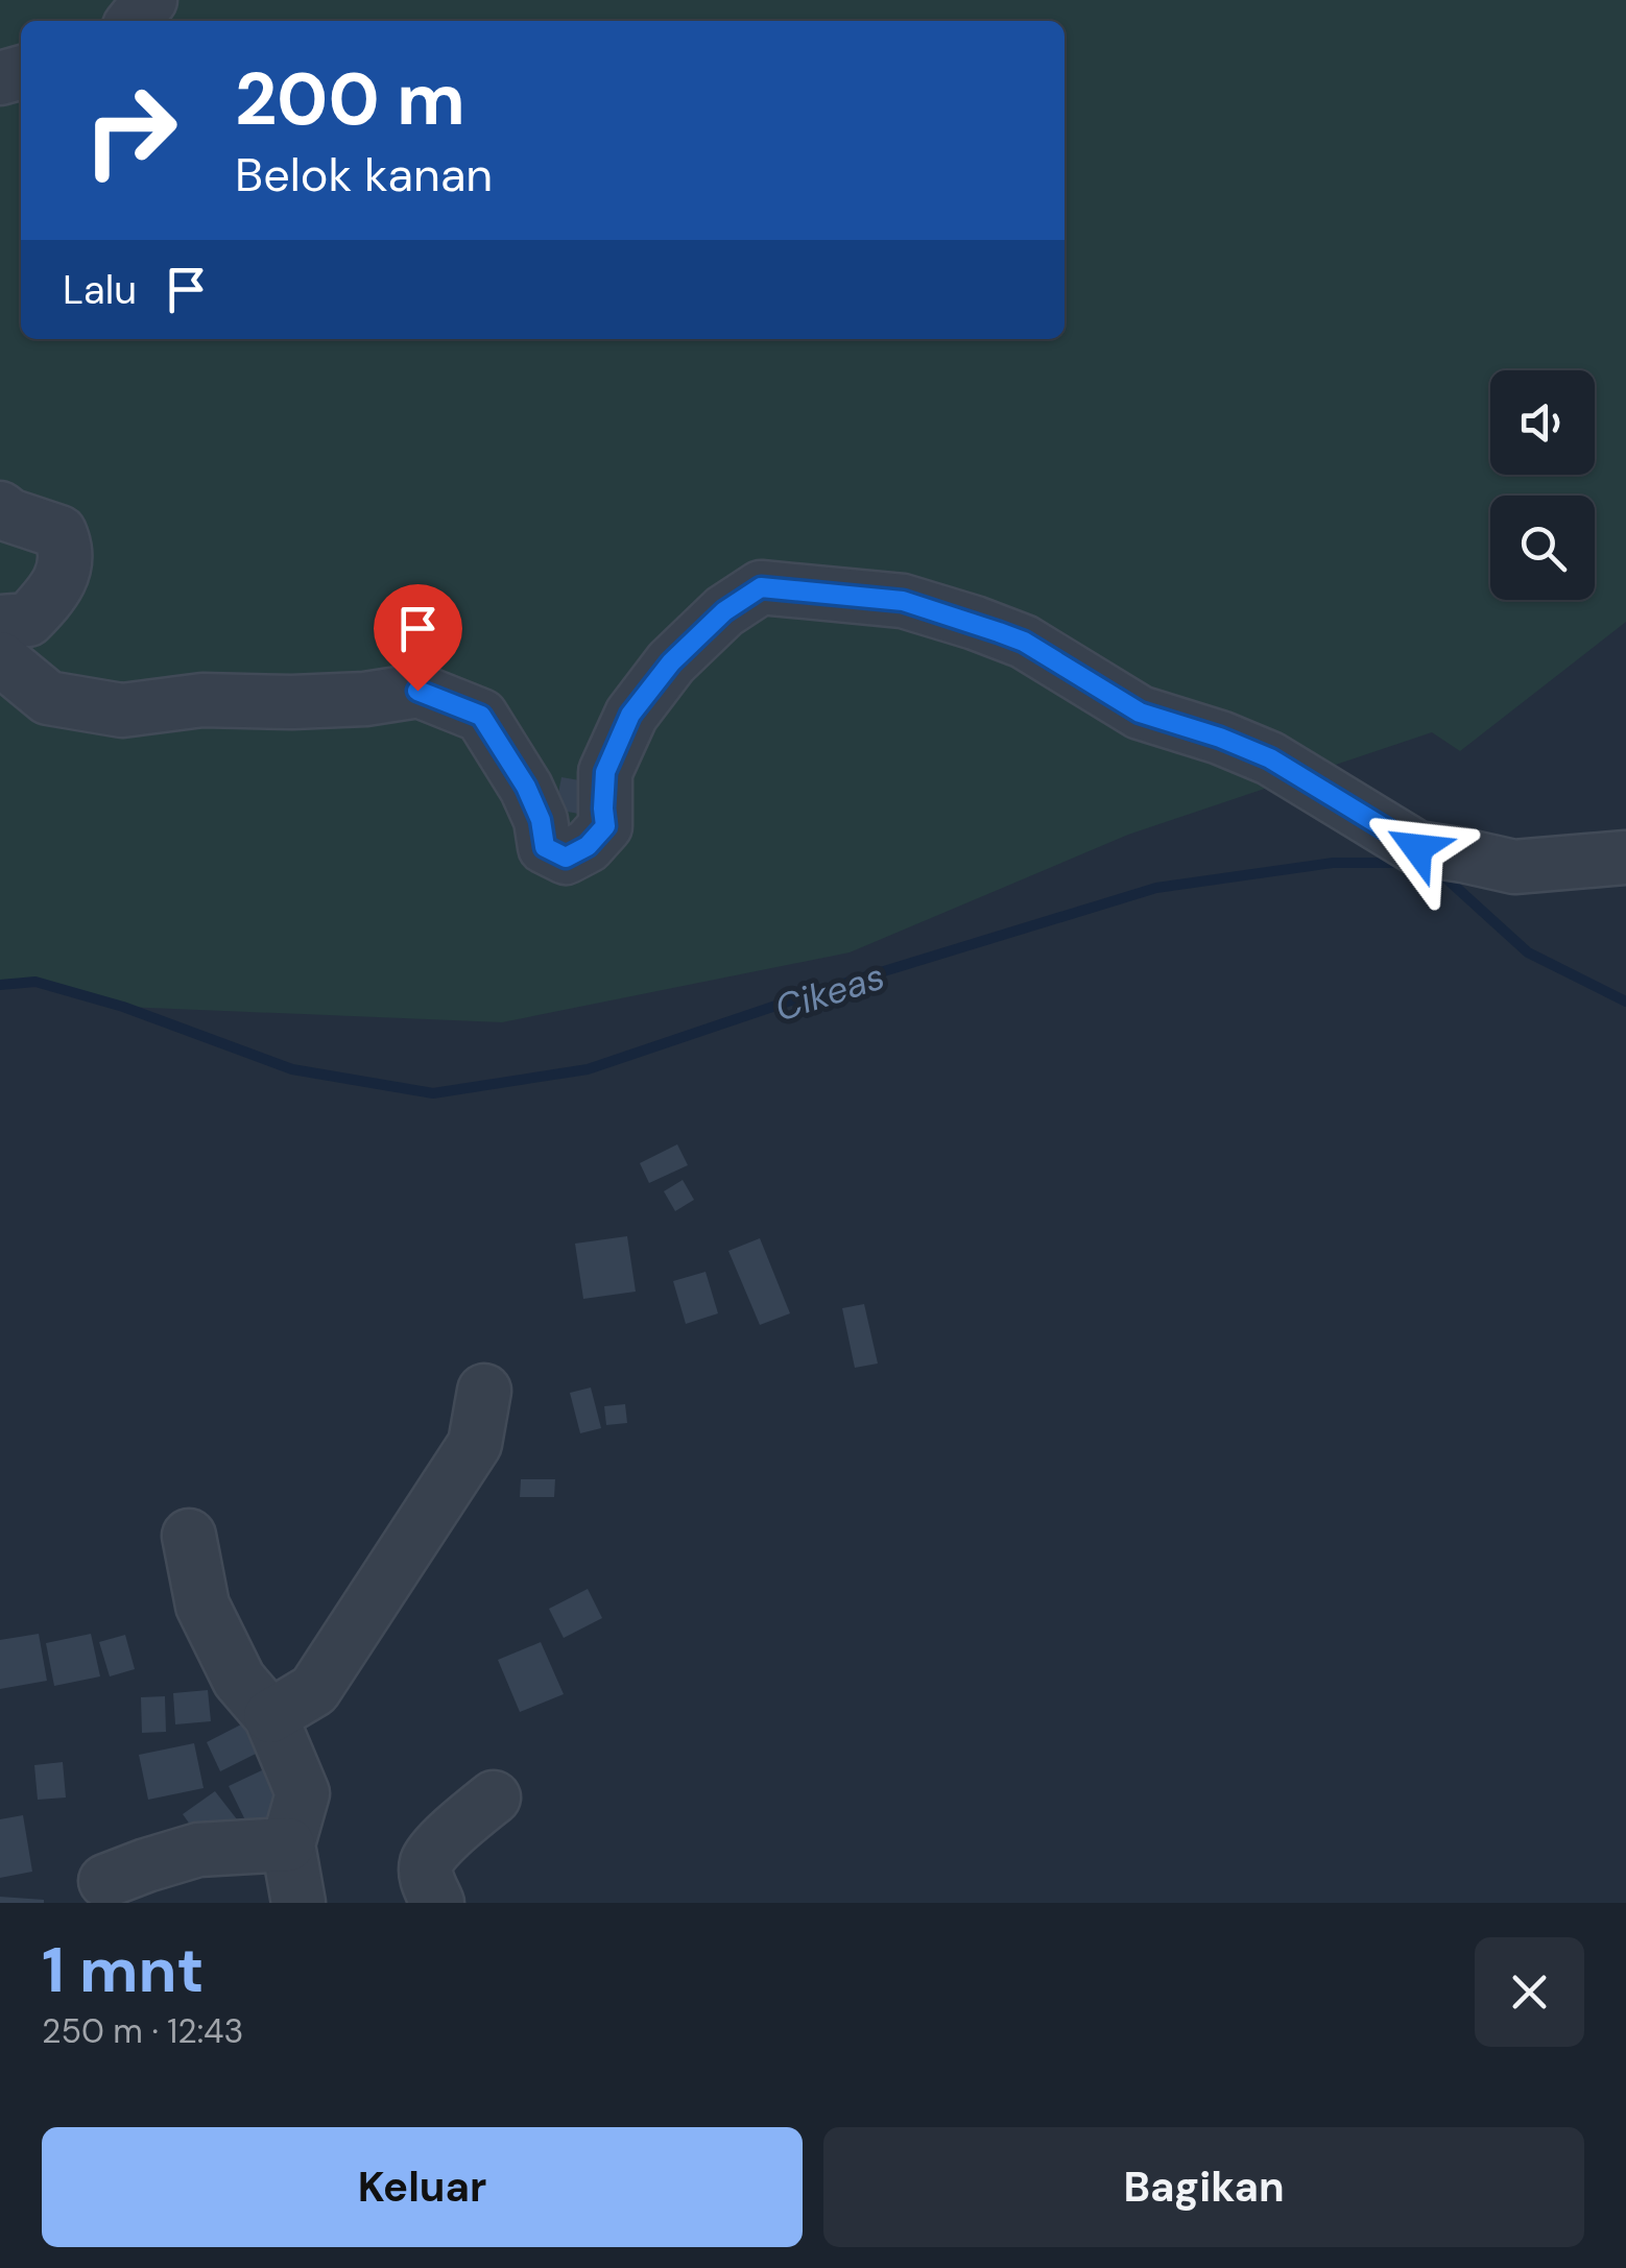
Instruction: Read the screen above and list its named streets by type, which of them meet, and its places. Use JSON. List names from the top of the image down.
{
  "water": ["Cikeas"],
  "page": {
    "turn": ["200 m", "Belok kanan"],
    "then": "Lalu",
    "heading": ["1 mnt", "250 m · 12:43"],
    "buttons": ["Keluar", "Bagikan"]
  }
}
